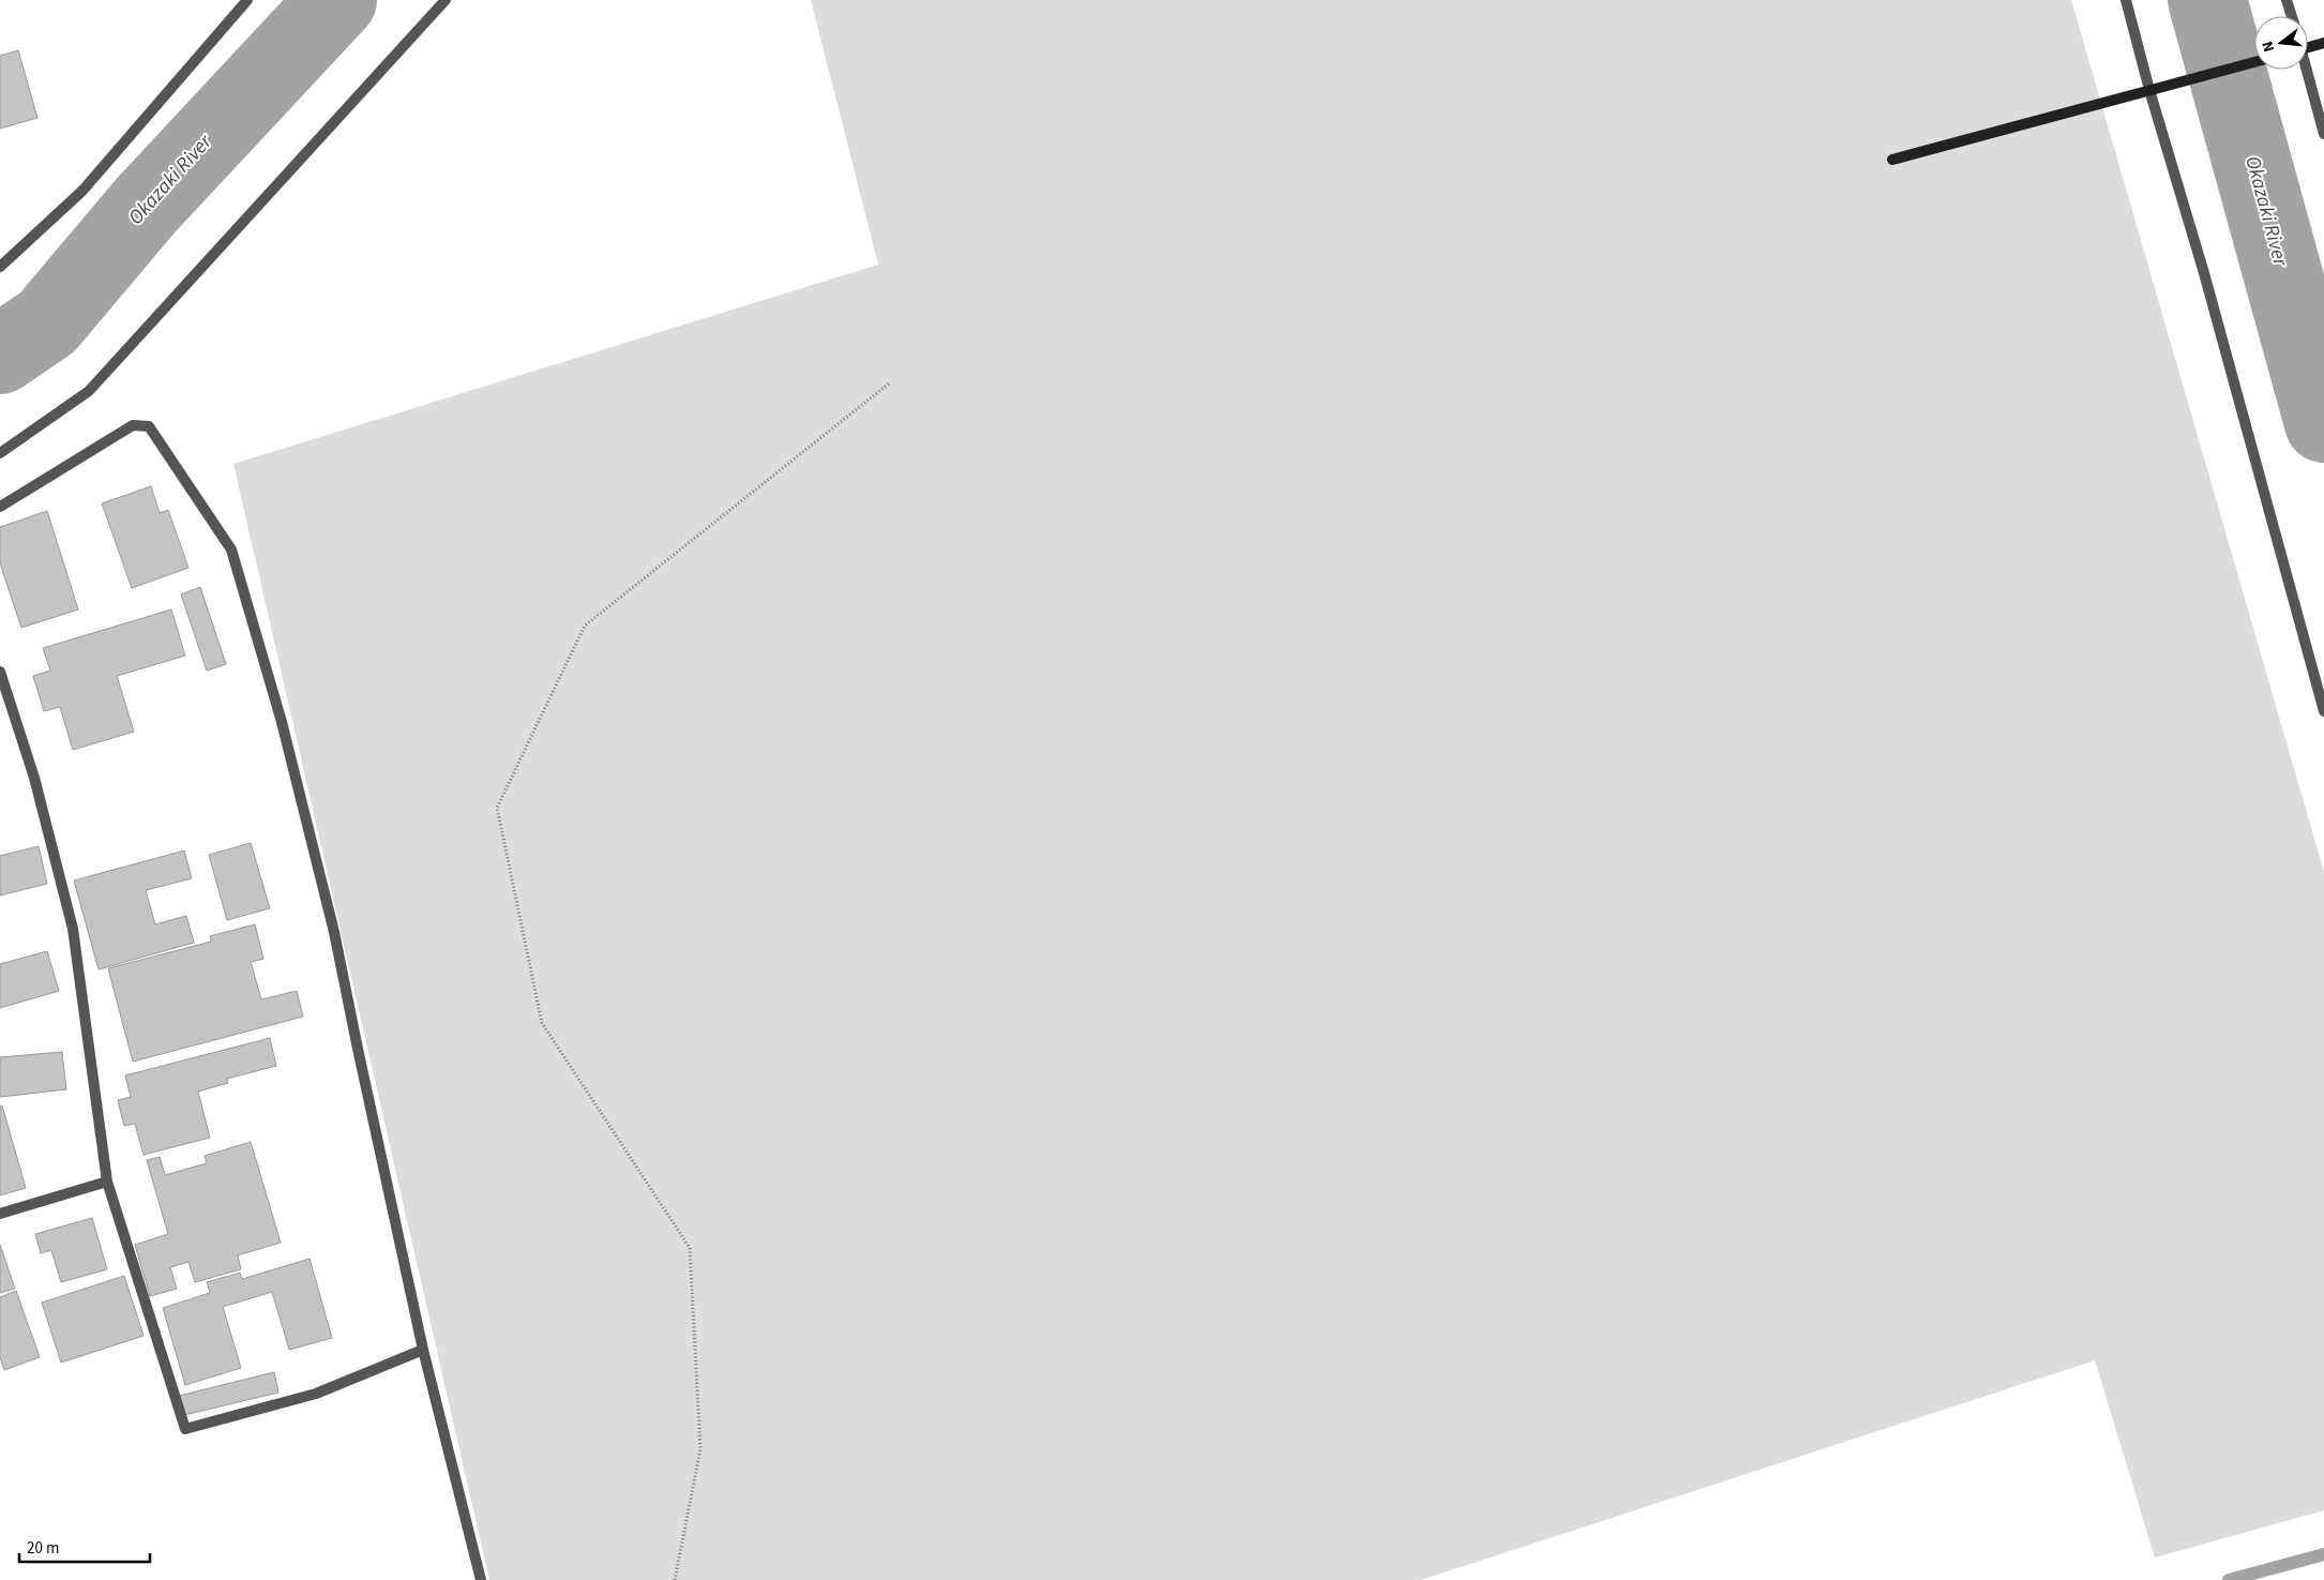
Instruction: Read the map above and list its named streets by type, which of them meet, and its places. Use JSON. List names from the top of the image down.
{
  "water": ["Okazaki River"],
  "scale_bar": "20 m",
  "north": "left"
}
